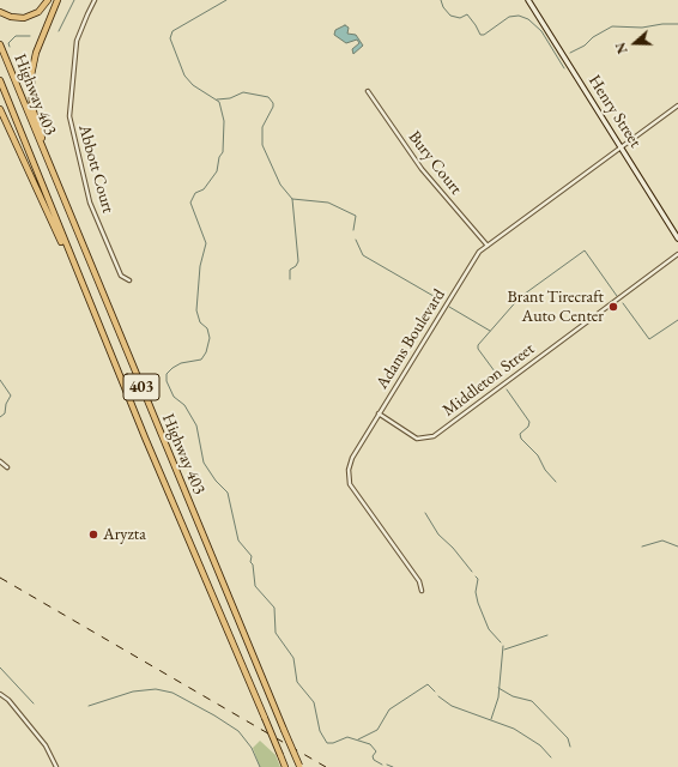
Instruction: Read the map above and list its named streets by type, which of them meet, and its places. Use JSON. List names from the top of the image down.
{
  "streets": {
    "highway": ["Highway 403", "403"],
    "main road": ["Henry Street"],
    "street": [
      "Bury Court",
      "Abbott Court",
      "Adams Boulevard",
      "Middleton Street"
    ]
  },
  "crossings": [
    ["Henry Street", "Adams Boulevard"],
    ["Bury Court", "Adams Boulevard"],
    ["Adams Boulevard", "Middleton Street"]
  ],
  "places": ["Brant Tirecraft Auto Center", "Aryzta"],
  "north": "left"
}
